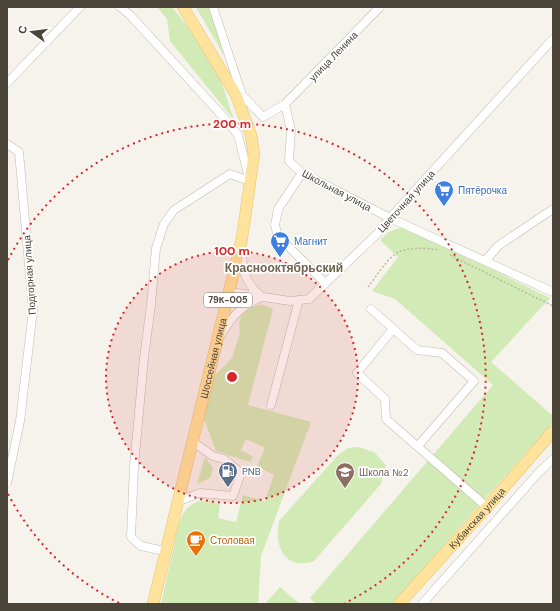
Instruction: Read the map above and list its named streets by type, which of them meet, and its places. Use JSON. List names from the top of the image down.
{
  "streets": {
    "main road": ["79К-005", "Шоссейная улица", "Кубанская улица"],
    "street": [
      "улица Ленина",
      "Школьная улица",
      "Цветочная улица",
      "Подгорная улица"
    ]
  },
  "crossings": [
    ["улица Ленина", "Школьная улица"],
    ["Школьная улица", "Цветочная улица"],
    ["Цветочная улица", "Шоссейная улица"]
  ],
  "districts": ["Краснооктябрьский"],
  "places": {
    "supermarket": ["Пятёрочка", "Магнит"],
    "fuel station": ["PNB"],
    "school or university": ["Школа №2"],
    "cafe": ["Столовая"]
  },
  "north": "left",
  "rings": ["200 m", "100 m"]
}
